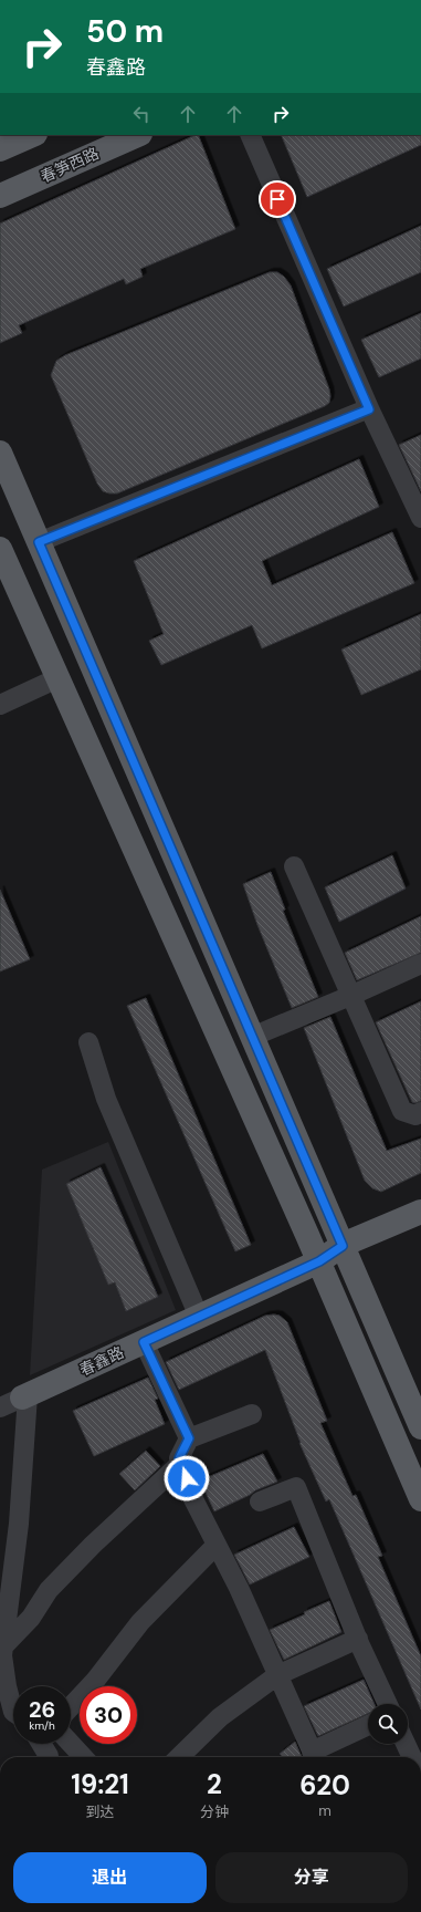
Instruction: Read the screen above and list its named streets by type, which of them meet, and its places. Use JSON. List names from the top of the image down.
{
  "streets": {
    "main road": ["春笋西路", "春鑫路"]
  },
  "page": {
    "turn": ["50 m", "春鑫路"],
    "speed": "26 km/h",
    "limit": "30",
    "eta": [
      "19:21",
      "到达",
      "2",
      "分钟",
      "620",
      "m"
    ],
    "buttons": ["退出", "分享"]
  }
}
